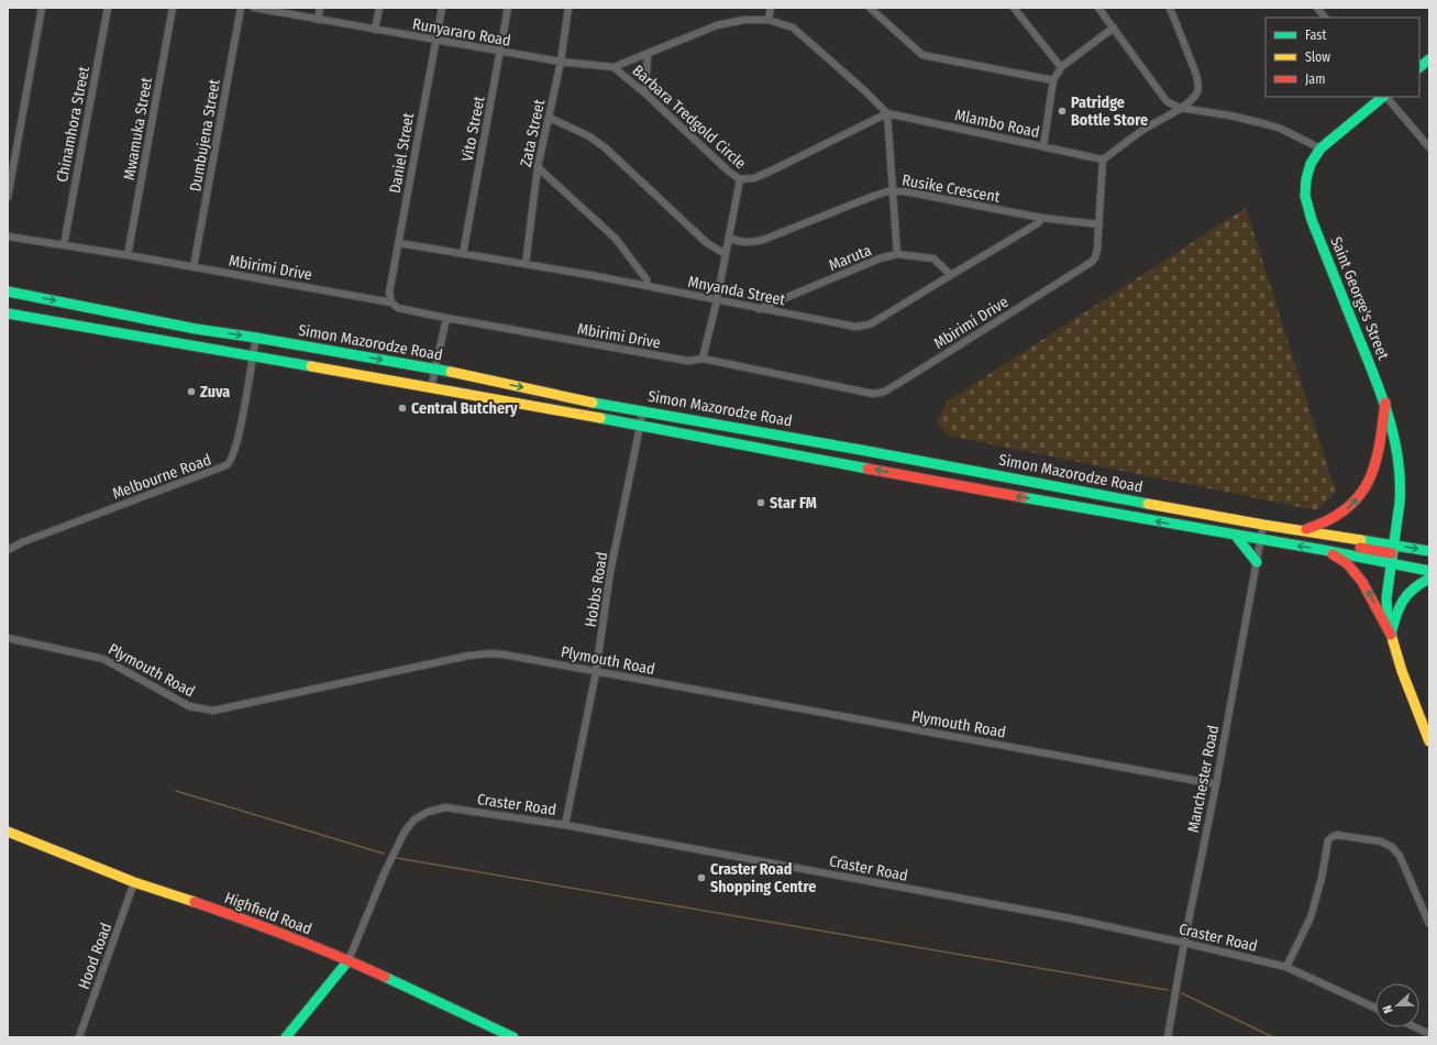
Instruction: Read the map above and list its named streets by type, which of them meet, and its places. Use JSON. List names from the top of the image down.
{
  "streets": {
    "main road": ["Saint George's Street", "Simon Mazorodze Road", "Highfield Road"],
    "street": [
      "Runyararo Road",
      "Barbara Tredgold Circle",
      "Mlambo Road",
      "Chinamhora Street",
      "Mwamuka Street",
      "Vito Street",
      "Zata Street",
      "Dumbujena Street",
      "Daniel Street",
      "Rusike Crescent",
      "Maruta",
      "Mbirimi Drive",
      "Mnyanda Street",
      "Melbourne Road",
      "Hobbs Road",
      "Plymouth Road",
      "Manchester Road",
      "Craster Road",
      "Hood Road"
    ]
  },
  "crossings": [
    ["Runyararo Road", "Barbara Tredgold Circle"],
    ["Runyararo Road", "Vito Street"],
    ["Runyararo Road", "Zata Street"],
    ["Runyararo Road", "Daniel Street"],
    ["Barbara Tredgold Circle", "Mlambo Road"],
    ["Mlambo Road", "Mbirimi Drive"],
    ["Chinamhora Street", "Mbirimi Drive"],
    ["Mwamuka Street", "Mbirimi Drive"],
    ["Vito Street", "Mnyanda Street"],
    ["Zata Street", "Mnyanda Street"],
    ["Dumbujena Street", "Mbirimi Drive"],
    ["Daniel Street", "Mbirimi Drive"],
    ["Daniel Street", "Mnyanda Street"],
    ["Rusike Crescent", "Mbirimi Drive"],
    ["Rusike Crescent", "Mnyanda Street"],
    ["Maruta", "Mnyanda Street"],
    ["Saint George's Street", "Simon Mazorodze Road"],
    ["Simon Mazorodze Road", "Melbourne Road"],
    ["Simon Mazorodze Road", "Hobbs Road"],
    ["Simon Mazorodze Road", "Manchester Road"],
    ["Hobbs Road", "Plymouth Road"],
    ["Hobbs Road", "Craster Road"],
    ["Plymouth Road", "Manchester Road"],
    ["Manchester Road", "Craster Road"],
    ["Craster Road", "Highfield Road"],
    ["Highfield Road", "Hood Road"]
  ],
  "places": [
    "Patridge Bottle Store",
    "Zuva",
    "Central Butchery",
    "Star FM",
    "Craster Road Shopping Centre"
  ],
  "legend": ["Fast", "Slow", "Jam"],
  "north": "left"
}
